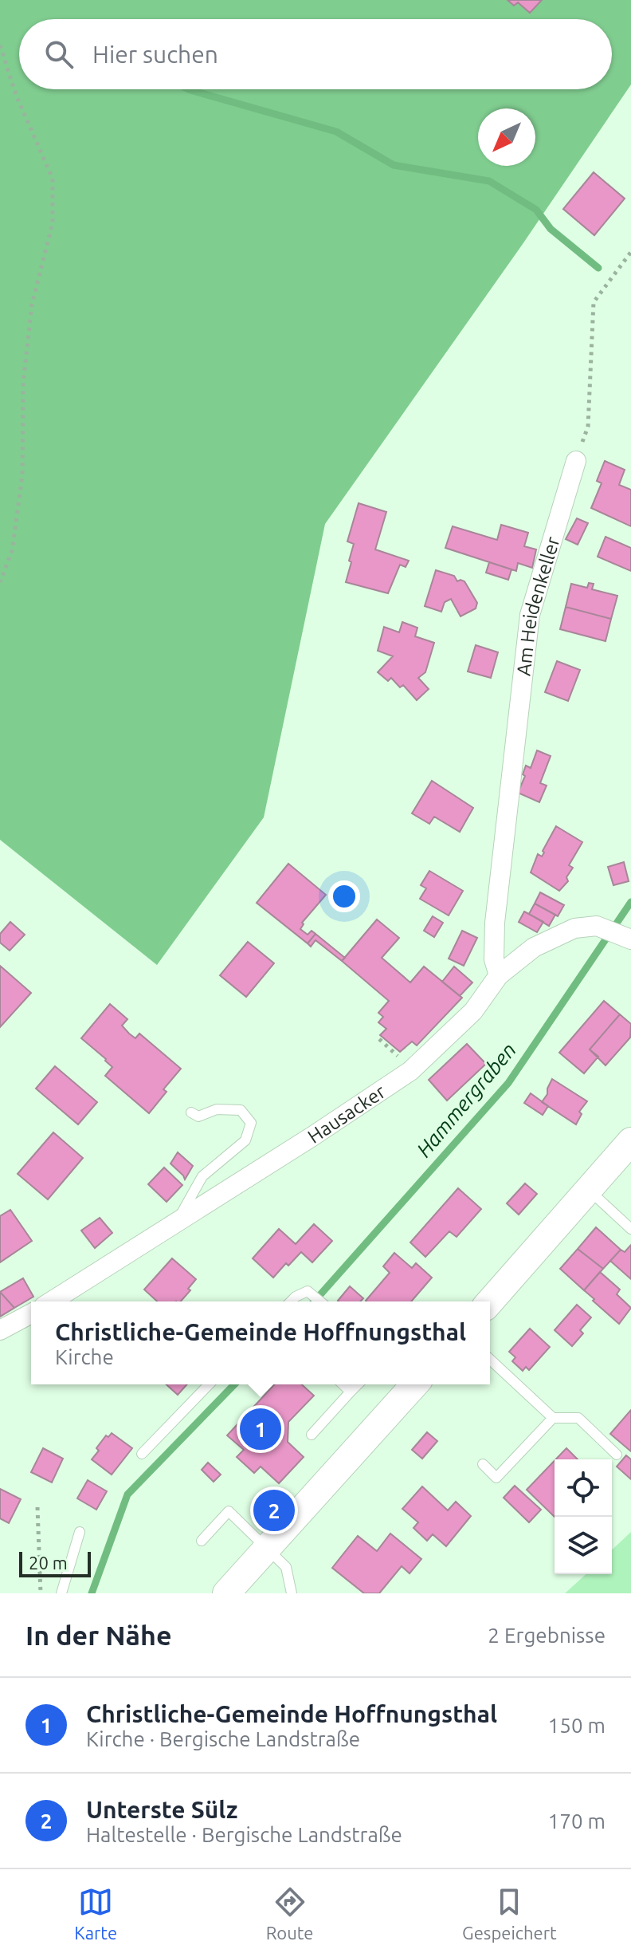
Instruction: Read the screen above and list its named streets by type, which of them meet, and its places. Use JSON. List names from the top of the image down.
{
  "streets": {
    "street": ["Am Heidenkeller", "Hausacker"]
  },
  "crossings": [
    ["Am Heidenkeller", "Hausacker"]
  ],
  "water": ["Hammergraben"],
  "scale_bar": "20 m",
  "north": "bottom left",
  "page": {
    "search": "Hier suchen",
    "popup": ["Christliche-Gemeinde Hoffnungsthal", "Kirche"],
    "pins": ["1", "2"],
    "scale": "20 m",
    "heading": ["In der Nähe", "2 Ergebnisse"],
    "list": [
      {
        "mark": "1",
        "name": "Christliche-Gemeinde Hoffnungsthal",
        "note": "Kirche · Bergische Landstraße",
        "value": "150 m"
      },
      {
        "mark": "2",
        "name": "Unterste Sülz",
        "note": "Haltestelle · Bergische Landstraße",
        "value": "170 m"
      }
    ],
    "nav": ["Karte", "Route", "Gespeichert"]
  }
}
